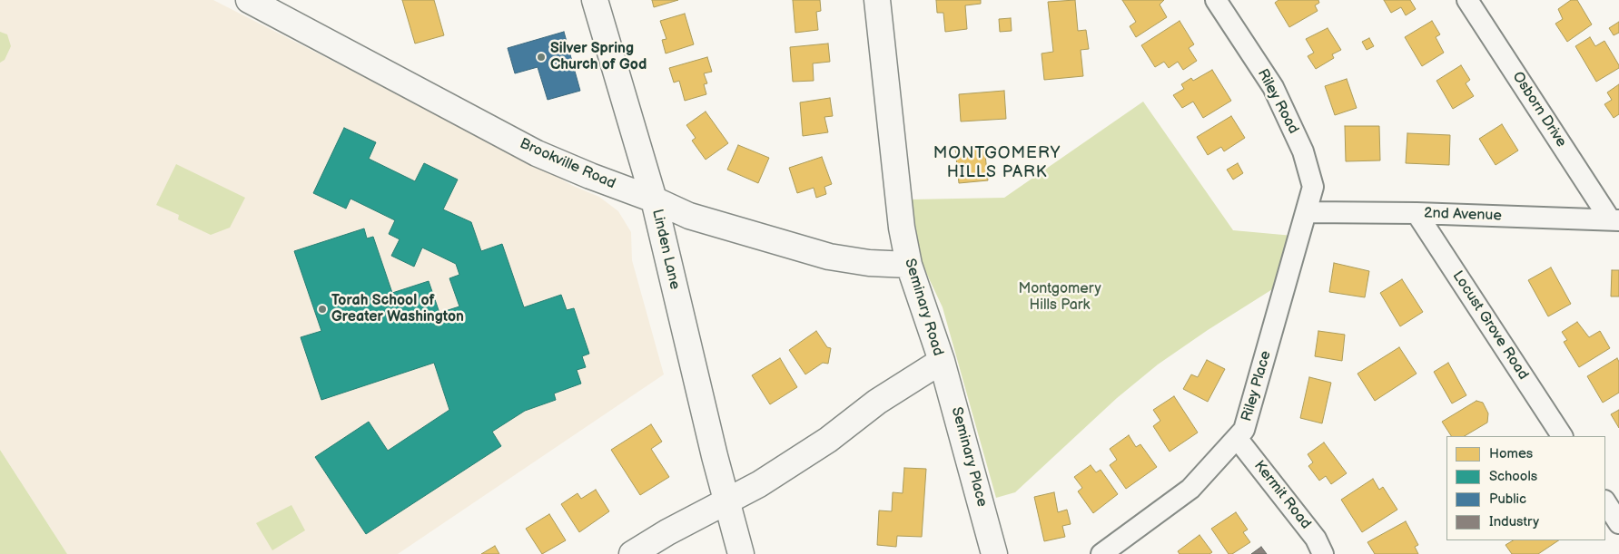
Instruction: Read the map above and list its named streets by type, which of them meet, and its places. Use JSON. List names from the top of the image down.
{
  "streets": {
    "street": [
      "Riley Road",
      "Osborn Drive",
      "Brookville Road",
      "2nd Avenue",
      "Linden Lane",
      "Seminary Road",
      "Locust Grove Road",
      "Riley Place",
      "Seminary Place",
      "Kermit Road"
    ]
  },
  "crossings": [
    ["Riley Road", "2nd Avenue"],
    ["Riley Road", "Riley Place"],
    ["Osborn Drive", "2nd Avenue"],
    ["Brookville Road", "Linden Lane"],
    ["Brookville Road", "Seminary Road"],
    ["2nd Avenue", "Locust Grove Road"],
    ["2nd Avenue", "Riley Place"],
    ["Linden Lane", "Seminary Road"],
    ["Seminary Road", "Seminary Place"],
    ["Riley Place", "Kermit Road"]
  ],
  "districts": ["MONTGOMERY HILLS PARK"],
  "parks": ["Montgomery Hills Park"],
  "places": ["Silver Spring Church of God", "Torah School of Greater Washington"],
  "legend": [
    "Homes",
    "Schools",
    "Public",
    "Industry"
  ]
}
